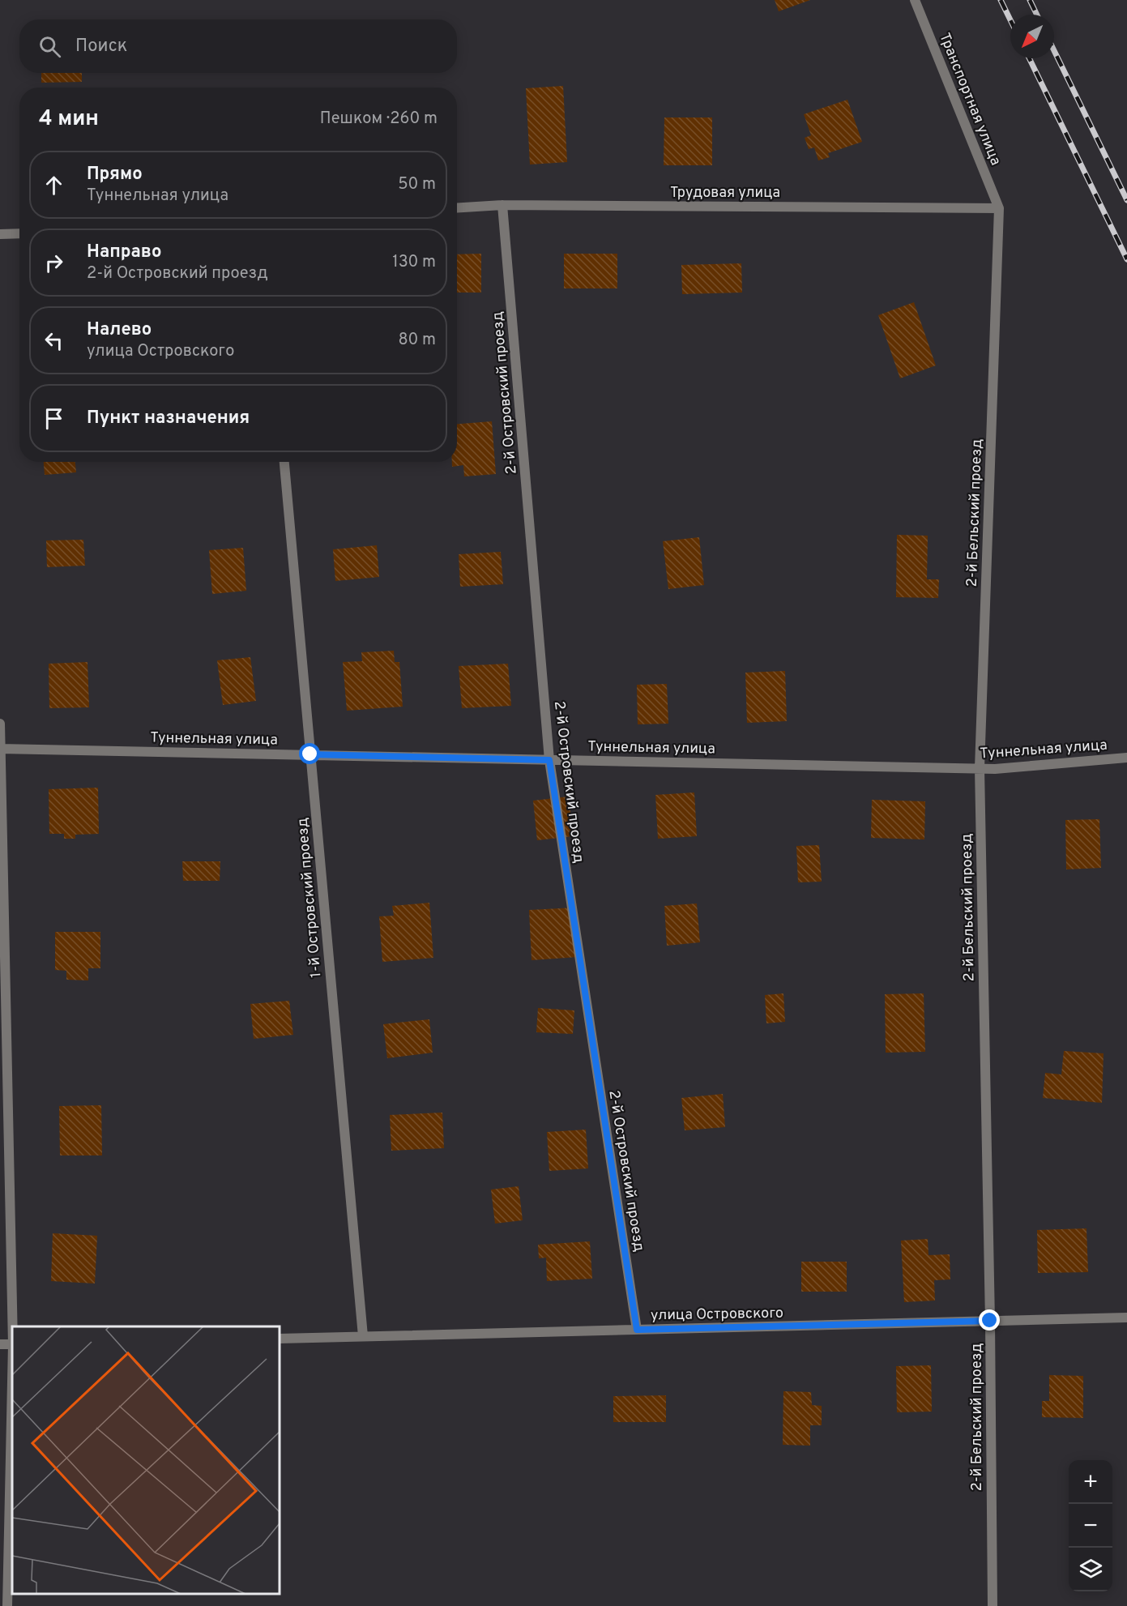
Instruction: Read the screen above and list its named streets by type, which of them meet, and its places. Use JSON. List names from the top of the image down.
{
  "streets": {
    "street": [
      "Транспортная улица",
      "Трудовая улица",
      "2-й Островский проезд",
      "2-й Бельский проезд",
      "Туннельная улица",
      "1-й Островский проезд",
      "улица Островского"
    ]
  },
  "crossings": [
    ["Транспортная улица", "Трудовая улица"],
    ["Транспортная улица", "2-й Бельский проезд"],
    ["Трудовая улица", "2-й Островский проезд"],
    ["Трудовая улица", "2-й Бельский проезд"],
    ["2-й Островский проезд", "Туннельная улица"],
    ["2-й Островский проезд", "улица Островского"],
    ["2-й Бельский проезд", "Туннельная улица"],
    ["2-й Бельский проезд", "улица Островского"],
    ["Туннельная улица", "1-й Островский проезд"],
    ["1-й Островский проезд", "улица Островского"]
  ],
  "north": "bottom left",
  "page": {
    "search": "Поиск",
    "heading": ["4 мин", "Пешком · 260 m"],
    "list": [
      ["Прямо", "Туннельная улица", "50 m"],
      ["Направо", "2-й Островский проезд", "130 m"],
      ["Налево", "улица Островского", "80 m"],
      "Пункт назначения"
    ],
    "map_buttons": ["+", "−"]
  }
}
